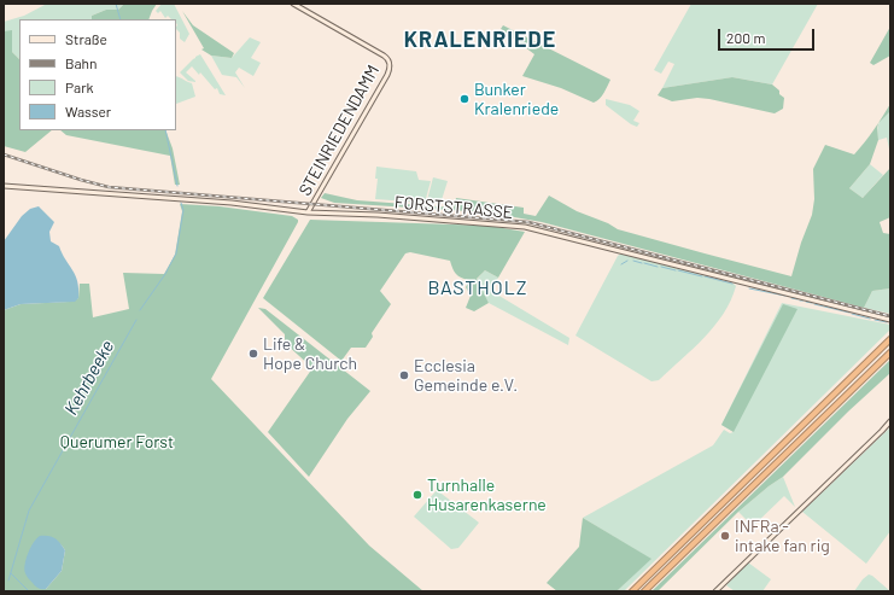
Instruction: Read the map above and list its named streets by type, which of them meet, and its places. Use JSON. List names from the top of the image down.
{
  "streets": {
    "main road": ["STEINRIEDENDAMM", "FORSTSTRASSE"]
  },
  "crossings": [
    ["STEINRIEDENDAMM", "FORSTSTRASSE"]
  ],
  "districts": ["KRALENRIEDE", "BASTHOLZ"],
  "water": ["Kehrbeeke"],
  "parks": ["Querumer Forst"],
  "places": [
    "Bunker Kralenriede",
    "Life & Hope Church",
    "Ecclesia Gemeinde e.V.",
    "Turnhalle Husarenkaserne",
    "INFRa - intake fan rig"
  ],
  "legend": [
    "Straße",
    "Bahn",
    "Park",
    "Wasser"
  ],
  "scale_bar": "200 m"
}
